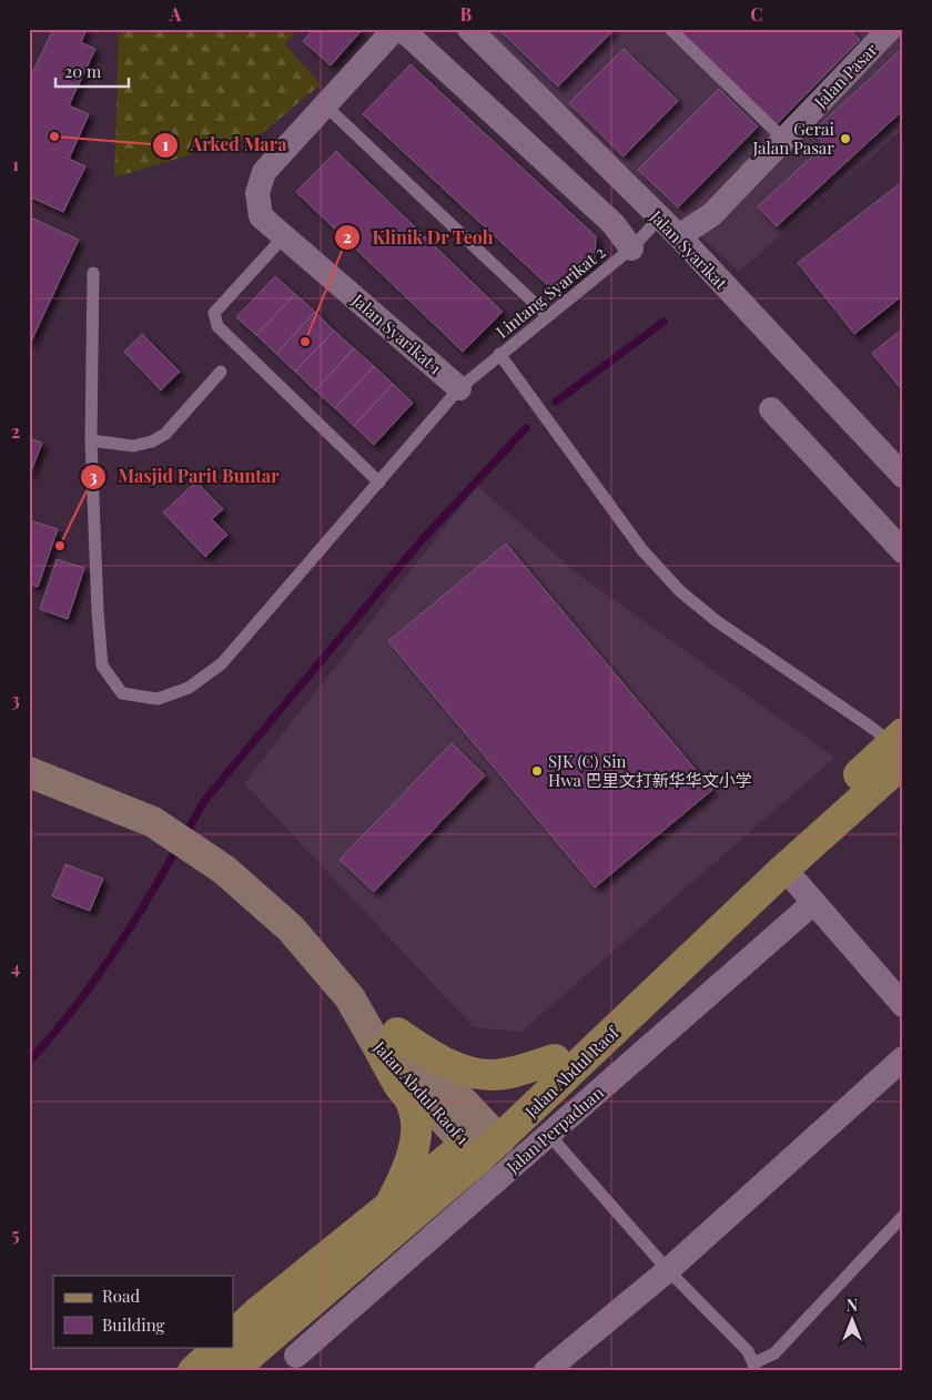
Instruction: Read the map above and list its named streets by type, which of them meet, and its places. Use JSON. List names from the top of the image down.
{
  "streets": {
    "main road": ["Jalan Abdul Raof"],
    "street": [
      "Jalan Pasar",
      "Jalan Syarikat",
      "Jalan Syarikat 1",
      "Jalan Abdul Raof 1",
      "Jalan Perpaduan"
    ],
    "lane": ["Lintang Syarikat 2"]
  },
  "crossings": [
    ["Jalan Pasar", "Jalan Syarikat"],
    ["Jalan Syarikat", "Lintang Syarikat 2"],
    ["Lintang Syarikat 2", "Jalan Syarikat 1"],
    ["Jalan Abdul Raof", "Jalan Abdul Raof 1"]
  ],
  "places": [
    "Arked Mara",
    "Gerai Jalan Pasar",
    "Klinik Dr Teoh",
    "Masjid Parit Buntar",
    "SJK (C) Sin Hwa 巴里文打新华华文小学"
  ],
  "legend": ["Road", "Building"],
  "scale_bar": "20 m",
  "north": "top",
  "grid": {
    "columns": ["A", "B", "C"],
    "rows": [
      "1",
      "2",
      "3",
      "4",
      "5"
    ]
  }
}
